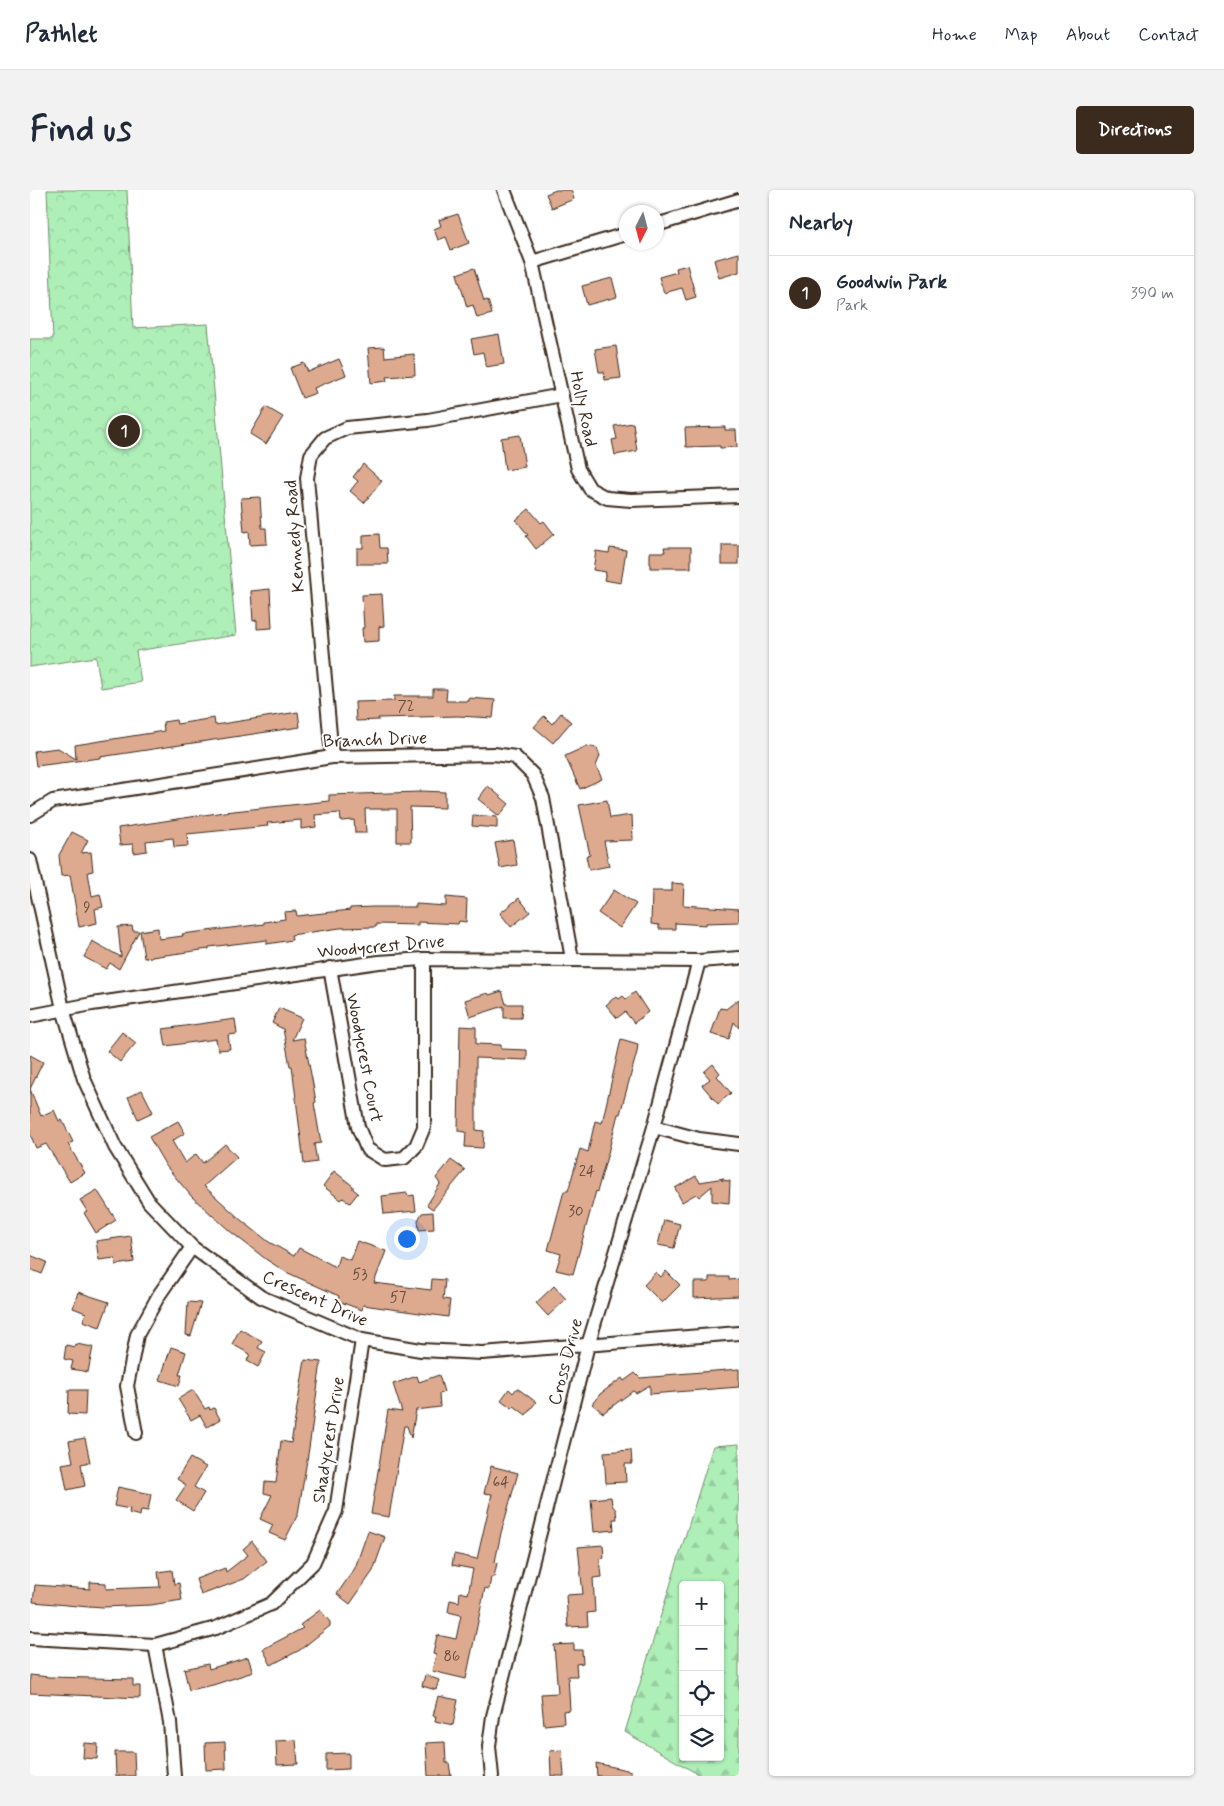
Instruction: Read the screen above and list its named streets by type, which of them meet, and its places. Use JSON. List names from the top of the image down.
{
  "streets": {
    "street": [
      "Holly Road",
      "Kennedy Road",
      "Branch Drive",
      "Woodycrest Drive",
      "Woodycrest Court",
      "Crescent Drive",
      "Cross Drive",
      "Shadycrest Drive"
    ]
  },
  "crossings": [
    ["Holly Road", "Kennedy Road"],
    ["Kennedy Road", "Branch Drive"],
    ["Branch Drive", "Woodycrest Drive"],
    ["Woodycrest Drive", "Woodycrest Court"],
    ["Woodycrest Drive", "Crescent Drive"],
    ["Woodycrest Drive", "Cross Drive"],
    ["Crescent Drive", "Cross Drive"],
    ["Crescent Drive", "Shadycrest Drive"]
  ],
  "house_numbers": [
    "72",
    "9",
    "24",
    "30",
    "53",
    "57",
    "64",
    "86"
  ],
  "north": "bottom",
  "page": {
    "header": "Pathlet",
    "nav": [
      "Home",
      "Map",
      "About",
      "Contact"
    ],
    "buttons": "Directions",
    "title": "Find us",
    "heading": "Nearby",
    "list": [
      {
        "mark": "1",
        "name": "Goodwin Park",
        "note": "Park",
        "value": "390 m"
      }
    ],
    "pins": "1",
    "map_buttons": ["+", "−"]
  }
}
